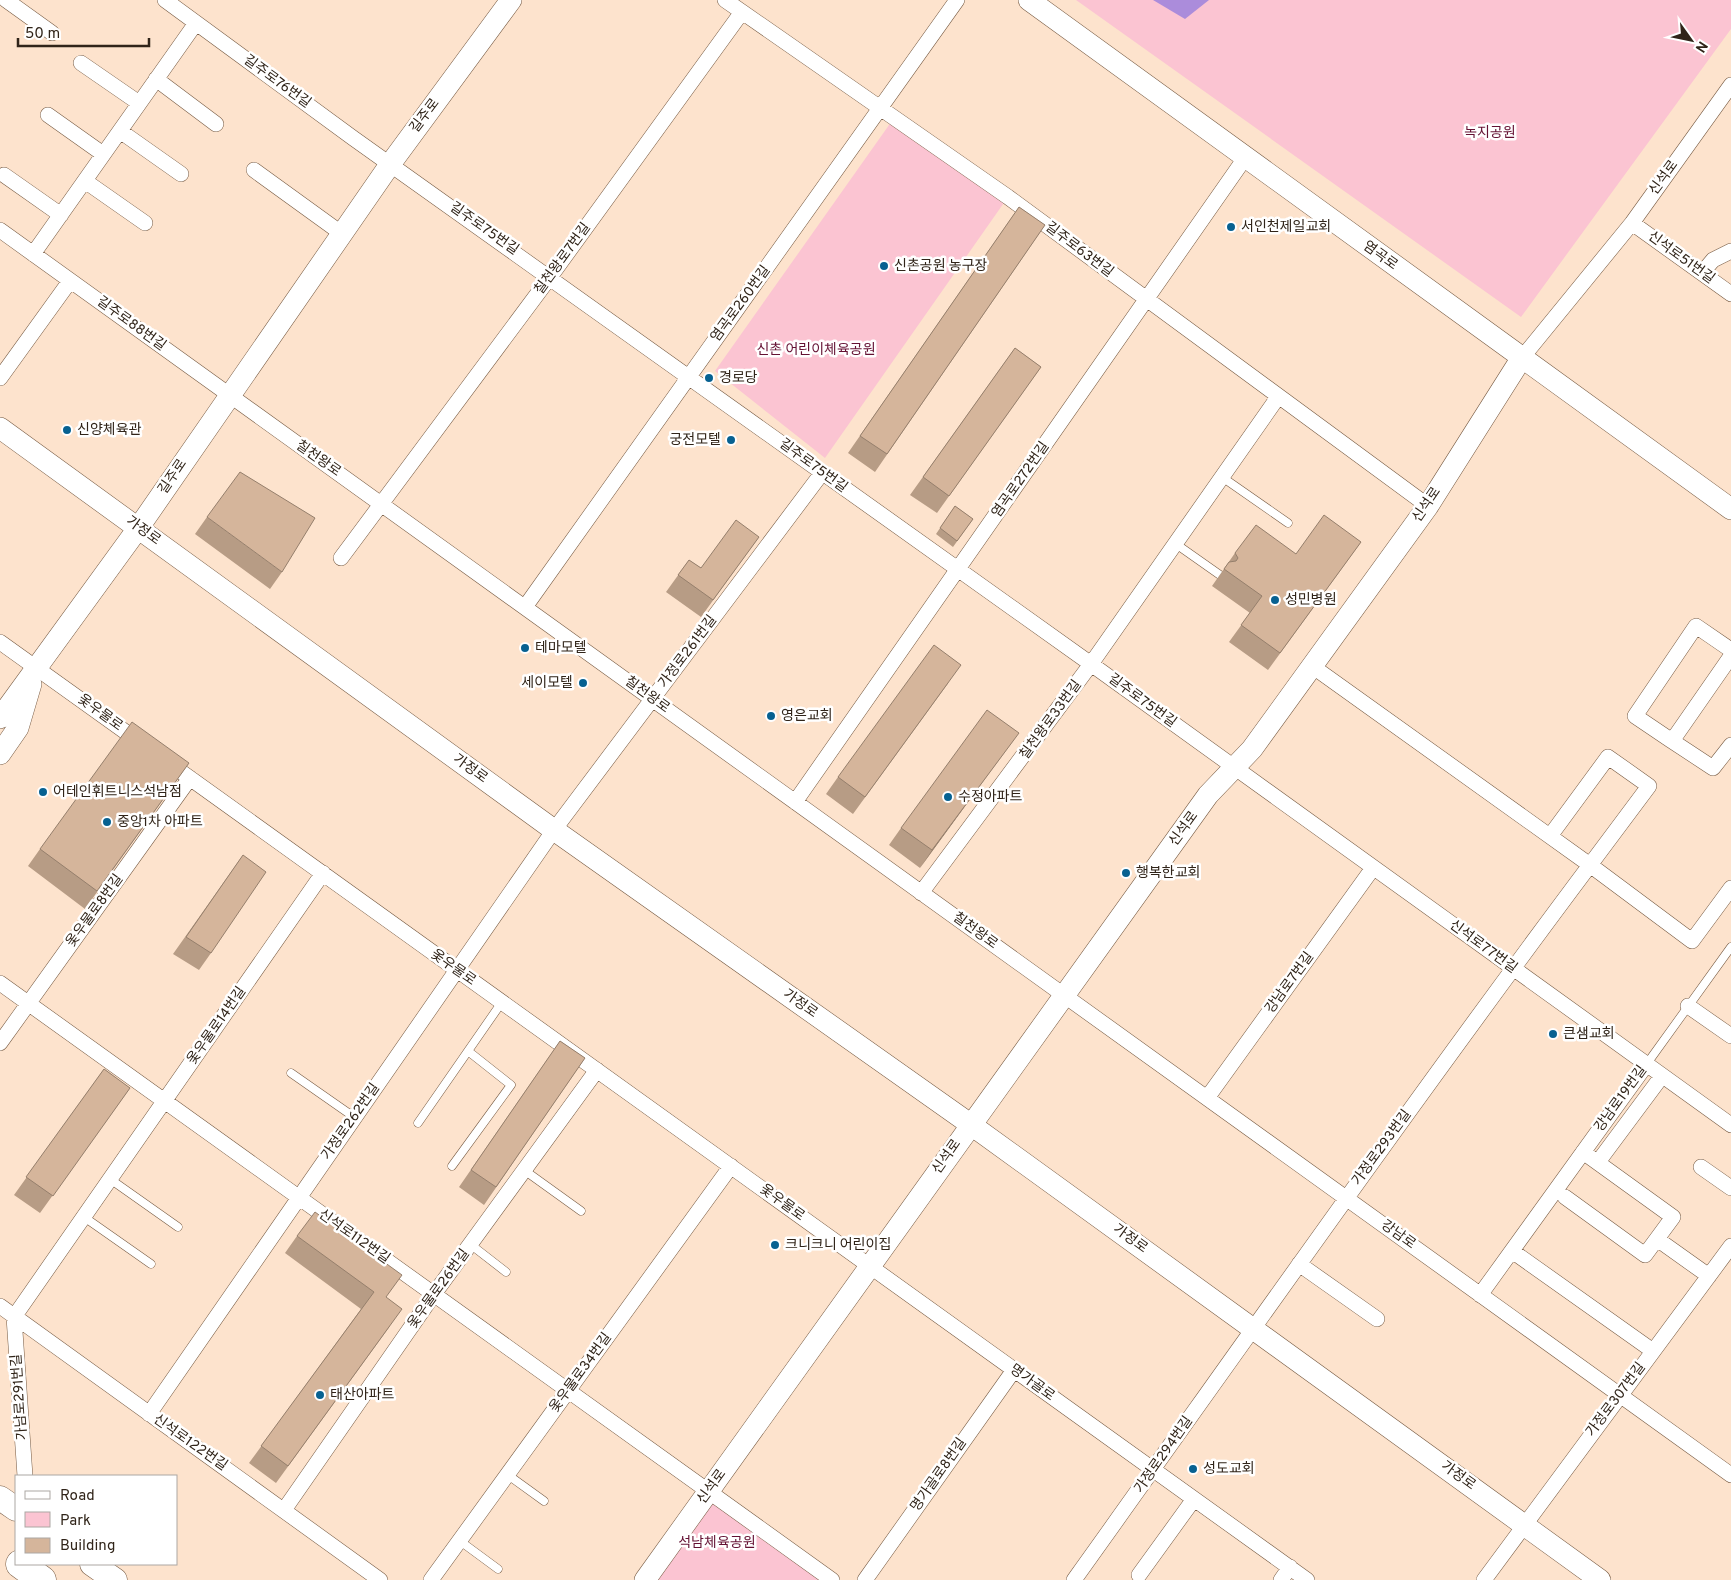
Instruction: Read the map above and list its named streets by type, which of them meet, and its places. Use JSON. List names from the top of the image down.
{
  "streets": {
    "street": [
      "길주로76번길",
      "길주로",
      "신석로",
      "길주로75번길",
      "길주로63번길",
      "염곡로",
      "신석로51번길",
      "칠천왕로7번길",
      "염곡로260번길",
      "길주로88번길",
      "칠천왕로",
      "염곡로272번길",
      "가정로",
      "가정로261번길",
      "옻우물로",
      "칠천왕로33번길",
      "옻우물로8번길",
      "신석로77번길",
      "강남로7번길",
      "옻우물로14번길",
      "강남로19번길",
      "가정로262번길",
      "가정로293번길",
      "강남로",
      "신석로112번길",
      "옻우물로26번길",
      "옻우물로34번길",
      "명가골로",
      "가남로291번길",
      "가정로307번길",
      "신석로122번길",
      "가정로294번길",
      "명가골로8번길"
    ]
  },
  "crossings": [
    ["길주로76번길", "길주로"],
    ["길주로76번길", "길주로75번길"],
    ["길주로", "길주로75번길"],
    ["길주로", "길주로88번길"],
    ["길주로", "칠천왕로"],
    ["길주로", "가정로"],
    ["길주로", "옻우물로"],
    ["신석로", "길주로75번길"],
    ["신석로", "길주로63번길"],
    ["신석로", "염곡로"],
    ["신석로", "신석로51번길"],
    ["신석로", "칠천왕로"],
    ["신석로", "가정로"],
    ["신석로", "옻우물로"],
    ["신석로", "신석로77번길"],
    ["신석로", "강남로"],
    ["신석로", "신석로112번길"],
    ["신석로", "명가골로"],
    ["길주로75번길", "칠천왕로7번길"],
    ["길주로75번길", "염곡로260번길"],
    ["길주로75번길", "염곡로272번길"],
    ["길주로75번길", "가정로261번길"],
    ["길주로75번길", "칠천왕로33번길"],
    ["길주로75번길", "신석로77번길"],
    ["길주로63번길", "칠천왕로7번길"],
    ["길주로63번길", "염곡로260번길"],
    ["길주로63번길", "염곡로272번길"],
    ["길주로63번길", "칠천왕로33번길"],
    ["염곡로", "염곡로272번길"],
    ["칠천왕로7번길", "칠천왕로"],
    ["염곡로260번길", "칠천왕로"],
    ["길주로88번길", "칠천왕로"],
    ["칠천왕로", "염곡로272번길"],
    ["칠천왕로", "가정로261번길"],
    ["칠천왕로", "칠천왕로33번길"],
    ["칠천왕로", "강남로"],
    ["가정로", "가정로261번길"],
    ["가정로", "가정로262번길"],
    ["가정로", "가정로293번길"],
    ["가정로", "가정로307번길"],
    ["가정로", "가정로294번길"],
    ["가정로261번길", "가정로262번길"],
    ["옻우물로", "옻우물로8번길"],
    ["옻우물로", "옻우물로14번길"],
    ["옻우물로", "가정로262번길"],
    ["옻우물로", "옻우물로26번길"],
    ["옻우물로", "옻우물로34번길"],
    ["옻우물로", "명가골로"],
    ["옻우물로8번길", "신석로112번길"],
    ["신석로77번길", "강남로7번길"],
    ["신석로77번길", "강남로19번길"],
    ["신석로77번길", "가정로293번길"],
    ["강남로7번길", "강남로"],
    ["옻우물로14번길", "신석로112번길"],
    ["옻우물로14번길", "가남로291번길"],
    ["옻우물로14번길", "신석로122번길"],
    ["강남로19번길", "강남로"],
    ["가정로262번길", "신석로112번길"],
    ["가정로262번길", "신석로122번길"],
    ["가정로293번길", "강남로"],
    ["가정로293번길", "가정로294번길"],
    ["강남로", "가정로307번길"],
    ["신석로112번길", "옻우물로26번길"],
    ["신석로112번길", "옻우물로34번길"],
    ["옻우물로26번길", "신석로122번길"],
    ["명가골로", "가정로294번길"],
    ["명가골로", "명가골로8번길"],
    ["가남로291번길", "신석로122번길"]
  ],
  "parks": ["녹지공원", "신촌 어린이체육공원", "석남체육공원"],
  "places": [
    "서인천제일교회",
    "신촌공원 농구장",
    "경로당",
    "신양체육관",
    "궁전모텔",
    "성민병원",
    "테마모텔",
    "세이모텔",
    "영은교회",
    "어테인휘트니스석남점",
    "수정아파트",
    "중앙1차 아파트",
    "행복한교회",
    "큰샘교회",
    "크니크니 어린이집",
    "태산아파트",
    "성도교회"
  ],
  "legend": ["Road", "Park", "Building"],
  "scale_bar": "50 m",
  "north": "bottom right"
}
